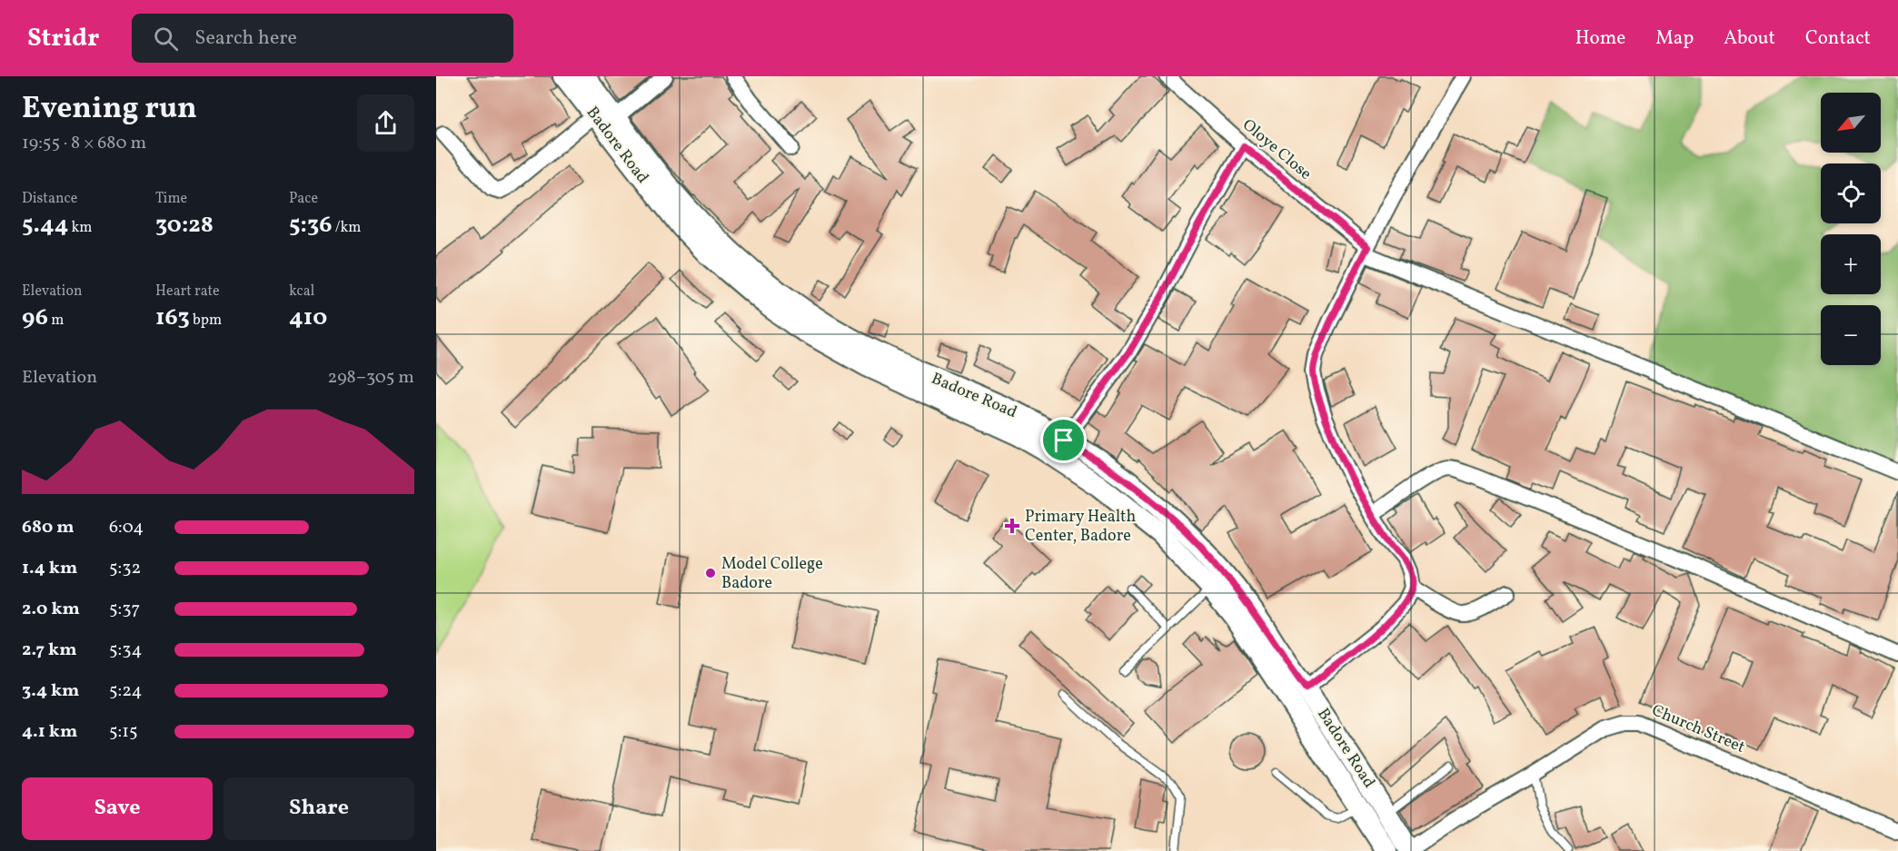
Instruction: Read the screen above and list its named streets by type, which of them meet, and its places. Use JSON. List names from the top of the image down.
{
  "streets": {
    "main road": ["Badore Road"],
    "street": ["Oloye Close", "Church Street"]
  },
  "crossings": [
    ["Badore Road", "Church Street"]
  ],
  "places": {
    "health": ["Primary Health Center, Badore"],
    "other": ["Model College Badore"]
  },
  "north": "bottom left",
  "page": {
    "header": "Stridr",
    "search": "Search here",
    "nav": [
      "Home",
      "Map",
      "About",
      "Contact"
    ],
    "heading": ["Evening run", "19:55 · 8 × 680 m"],
    "map_buttons": ["+", "−"],
    "stats": [
      ["Distance", "5.44 km"],
      ["Time", "30:28"],
      ["Pace", "5:36 /km"],
      ["Elevation", "96 m"],
      ["Heart rate", "163 bpm"],
      ["kcal", "410"]
    ],
    "chart": ["Elevation", "298–305 m"],
    "list": [
      {
        "name": "680 m",
        "note": "6:04"
      },
      {
        "name": "1.4 km",
        "note": "5:32"
      },
      {
        "name": "2.0 km",
        "note": "5:37"
      },
      {
        "name": "2.7 km",
        "note": "5:34"
      },
      {
        "name": "3.4 km",
        "note": "5:24"
      },
      {
        "name": "4.1 km",
        "note": "5:15"
      }
    ],
    "buttons": ["Save", "Share"]
  }
}
